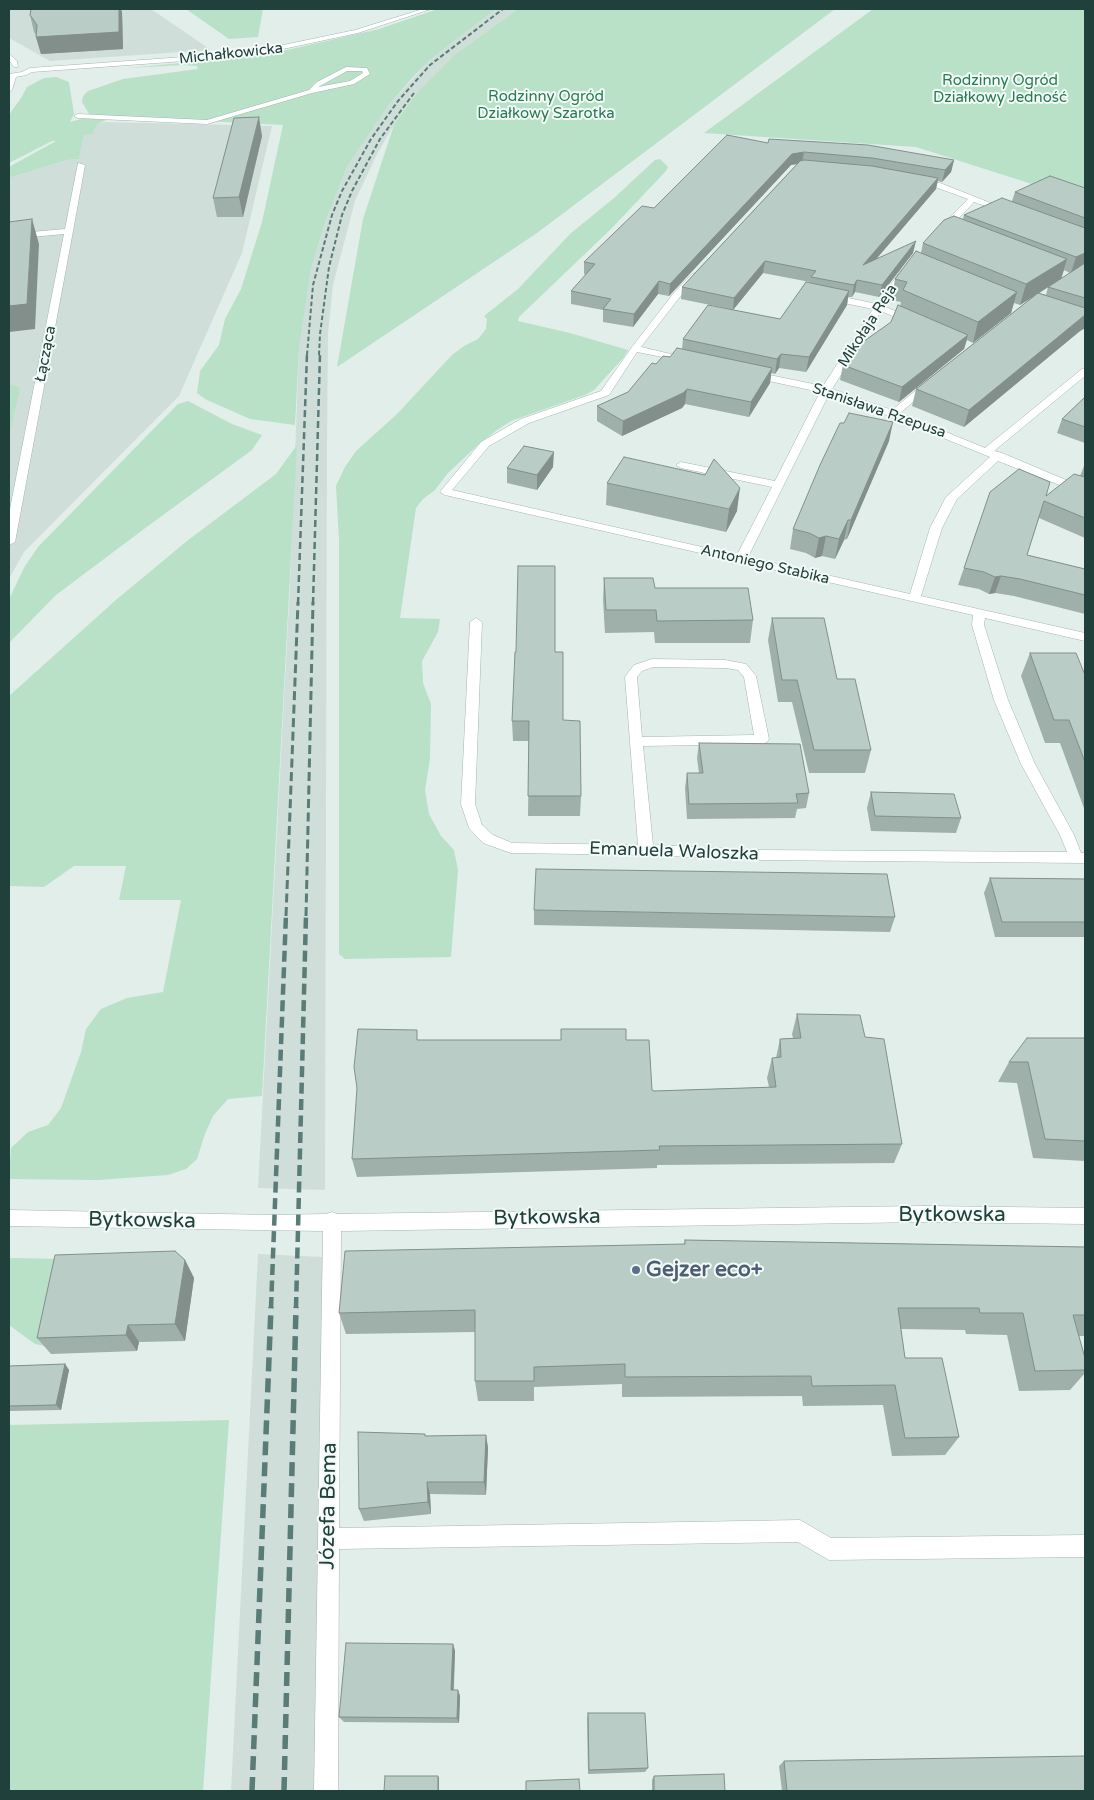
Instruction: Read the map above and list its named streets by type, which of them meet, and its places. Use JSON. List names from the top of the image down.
{
  "streets": {
    "street": [
      "Michałkowicka",
      "Mikołaja Reja",
      "Łącząca",
      "Stanisława Rzepusa",
      "Antoniego Stabika",
      "Emanuela Waloszka",
      "Bytkowska",
      "Józefa Bema"
    ]
  },
  "crossings": [
    ["Mikołaja Reja", "Stanisława Rzepusa"],
    ["Mikołaja Reja", "Antoniego Stabika"],
    ["Bytkowska", "Józefa Bema"]
  ],
  "parks": ["Rodzinny Ogród Działkowy Jedność", "Rodzinny Ogród Działkowy Szarotka"],
  "places": ["Gejzer eco+"]
}
